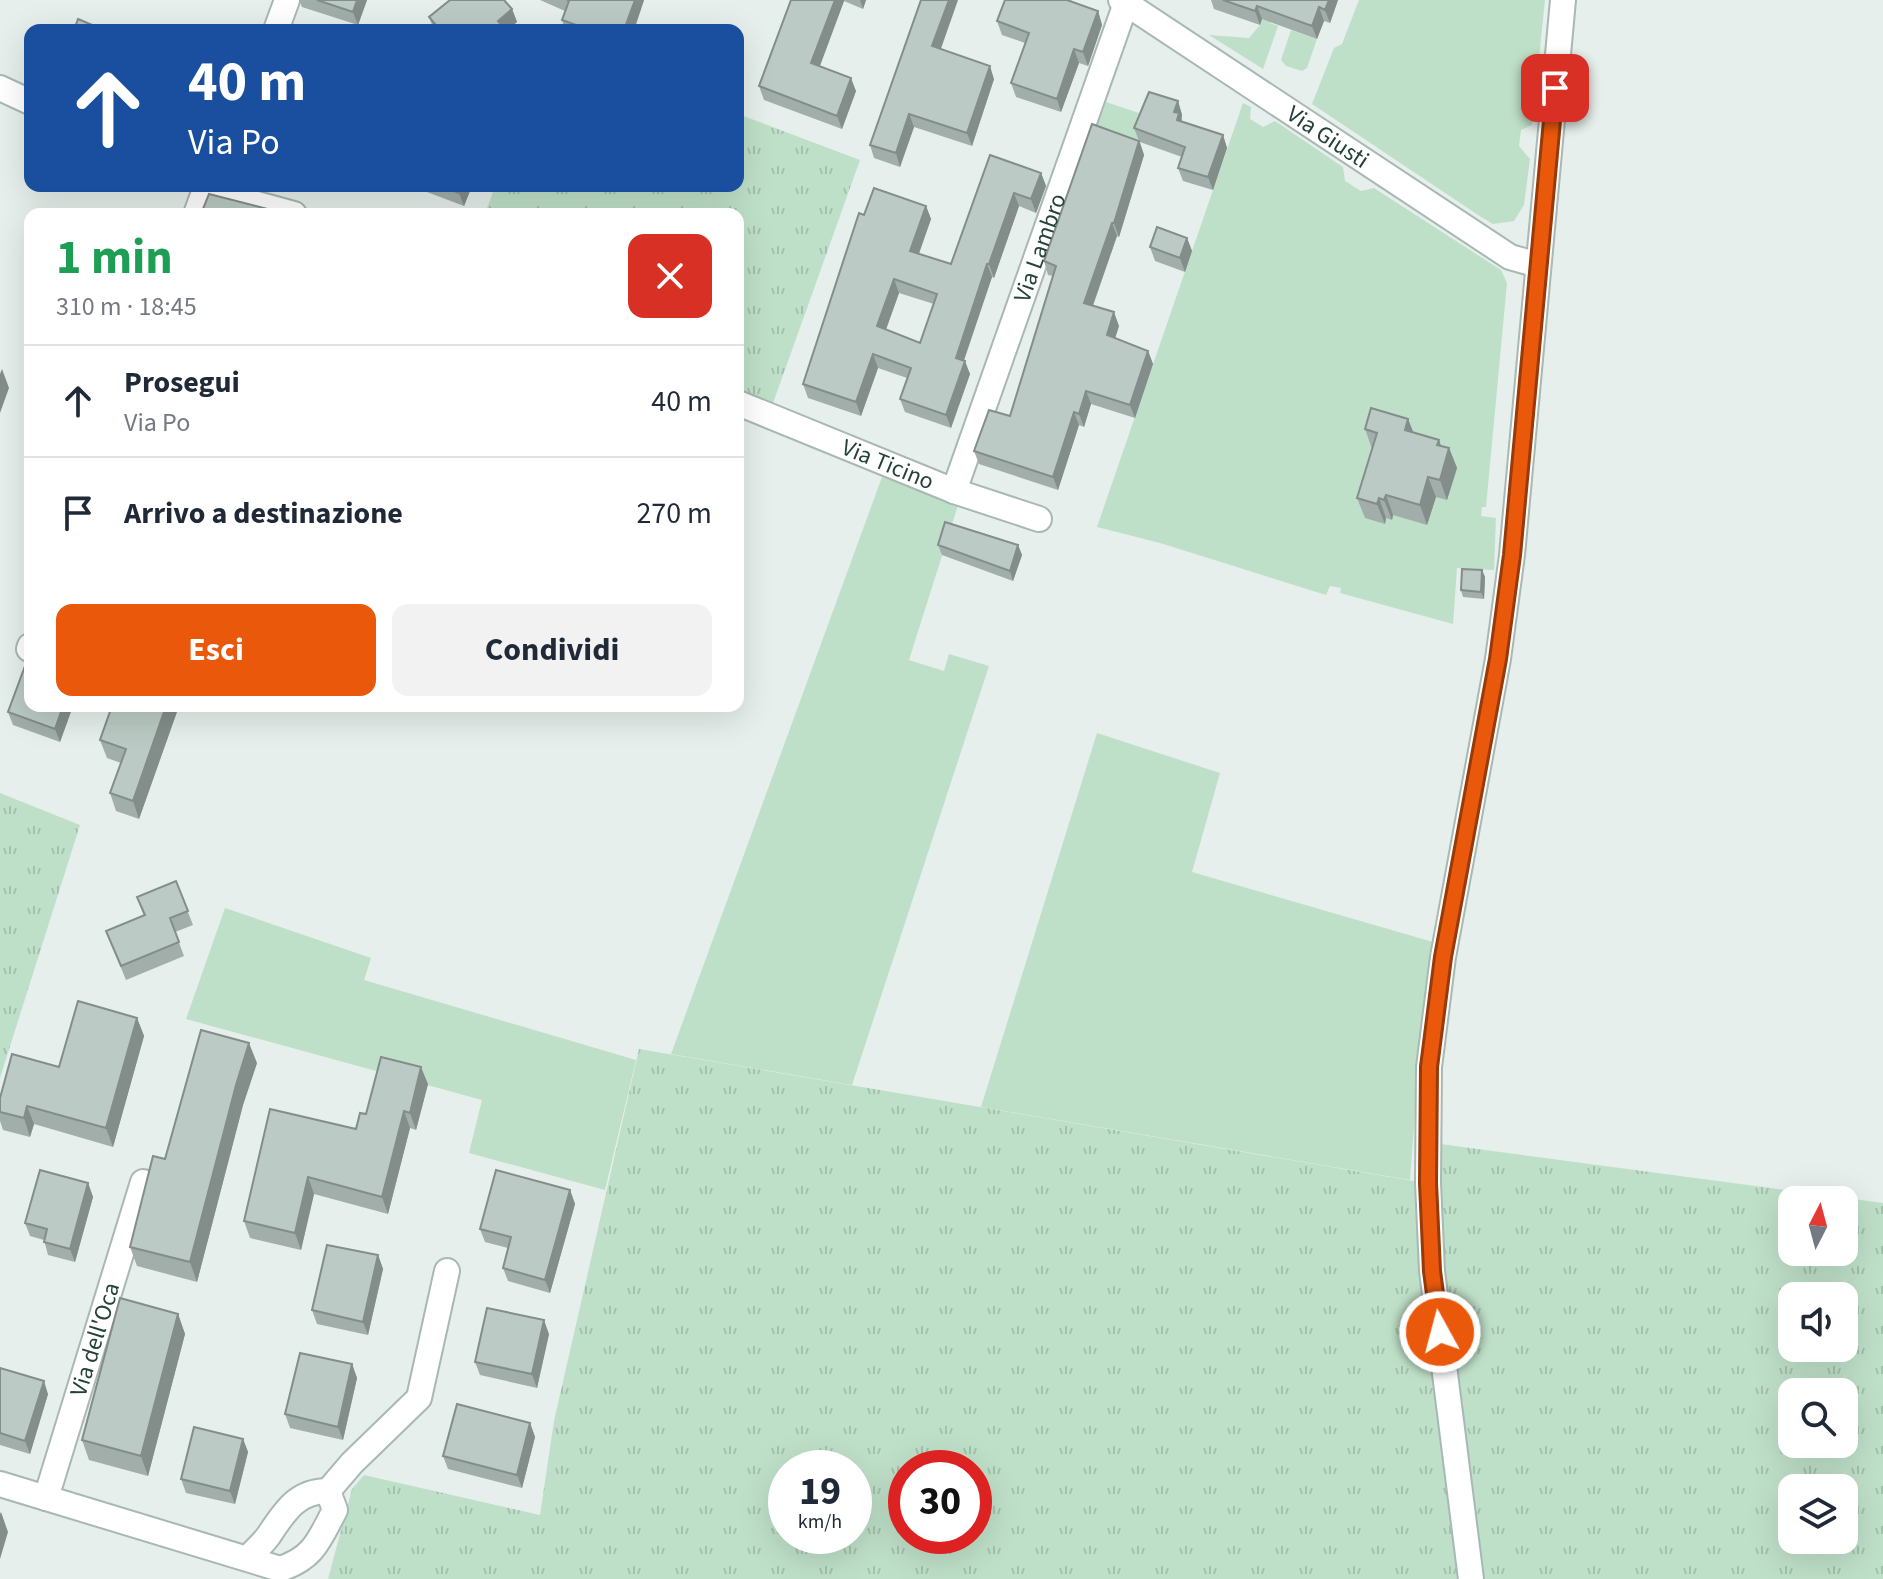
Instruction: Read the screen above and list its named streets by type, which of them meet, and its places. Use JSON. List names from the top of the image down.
{
  "streets": {
    "street": [
      "Via Giusti",
      "Via Lambro",
      "Via Ticino",
      "Via dell'Oca"
    ]
  },
  "crossings": [
    ["Via Giusti", "Via Lambro"],
    ["Via Lambro", "Via Ticino"]
  ],
  "north": "top",
  "page": {
    "turn": ["40 m", "Via Po"],
    "heading": ["1 min", "310 m · 18:45"],
    "list": [
      {
        "name": "Prosegui",
        "note": "Via Po",
        "value": "40 m"
      },
      {
        "name": "Arrivo a destinazione",
        "value": "270 m"
      }
    ],
    "buttons": ["Esci", "Condividi"],
    "speed": "19 km/h",
    "limit": "30"
  }
}
